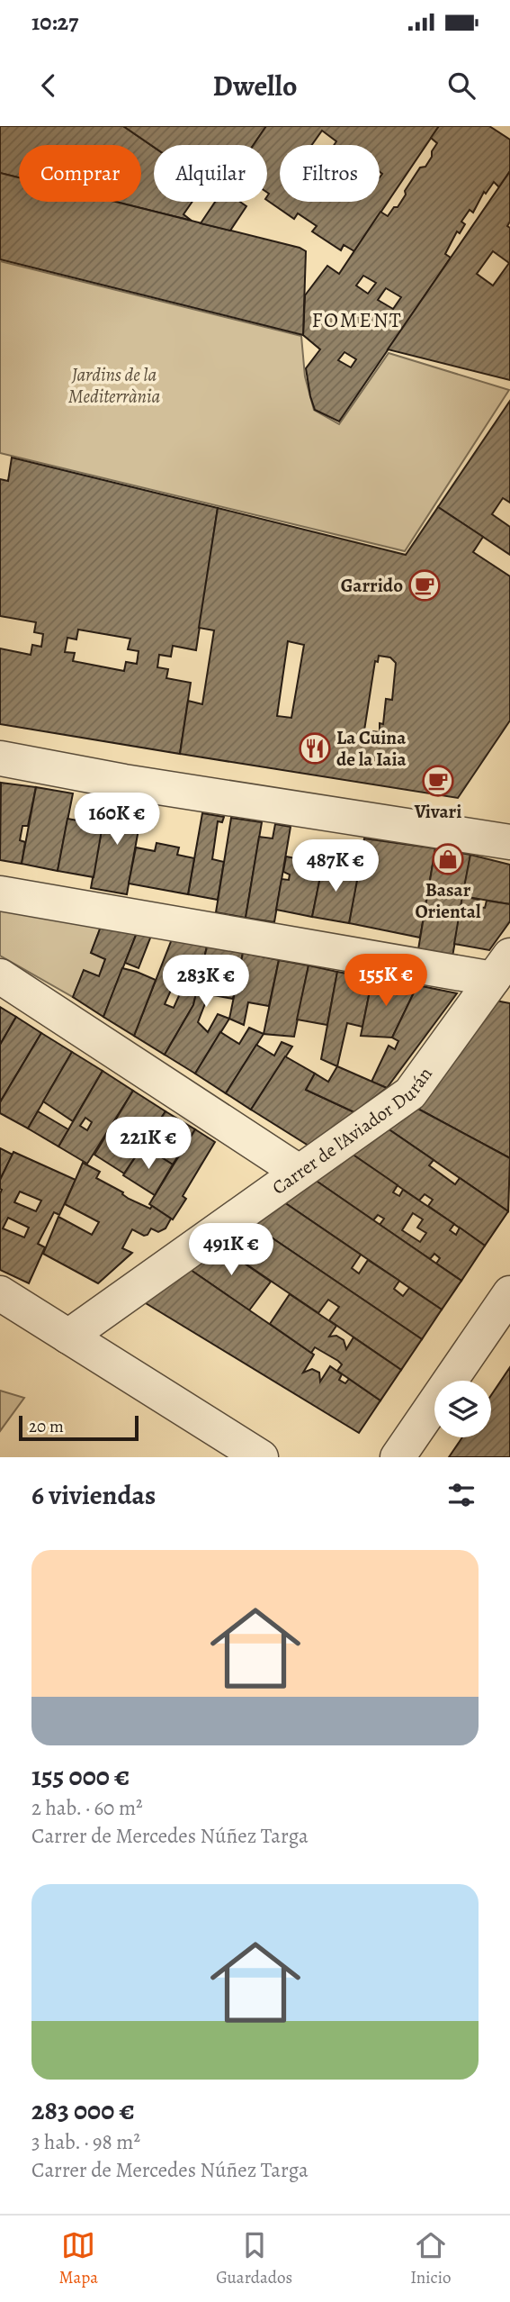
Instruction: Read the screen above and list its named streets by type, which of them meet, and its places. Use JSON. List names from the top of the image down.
{
  "streets": {
    "street": ["Carrer de l'Aviador Durán"]
  },
  "districts": ["FOMENT"],
  "parks": ["Jardins de la Mediterrània"],
  "places": {
    "cafe": ["Garrido", "Vivari"],
    "restaurant": ["La Cuina de la Iaia"],
    "shop": ["Basar Oriental"]
  },
  "scale_bar": "20 m",
  "page": {
    "status": "10:27",
    "header": "Dwello",
    "chip": ["Comprar", "Alquilar", "Filtros"],
    "price": [
      "160K €",
      "487K €",
      "155K €",
      "283K €",
      "221K €",
      "491K €"
    ],
    "scale": "20 m",
    "heading": "6 viviendas",
    "list": [
      {
        "name": "155 000 €",
        "note": "2 hab. · 60 m² · Carrer de Mercedes Núñez Targa"
      },
      {
        "name": "283 000 €",
        "note": "3 hab. · 98 m² · Carrer de Mercedes Núñez Targa"
      }
    ],
    "tabs": ["Mapa", "Guardados", "Inicio"]
  }
}
